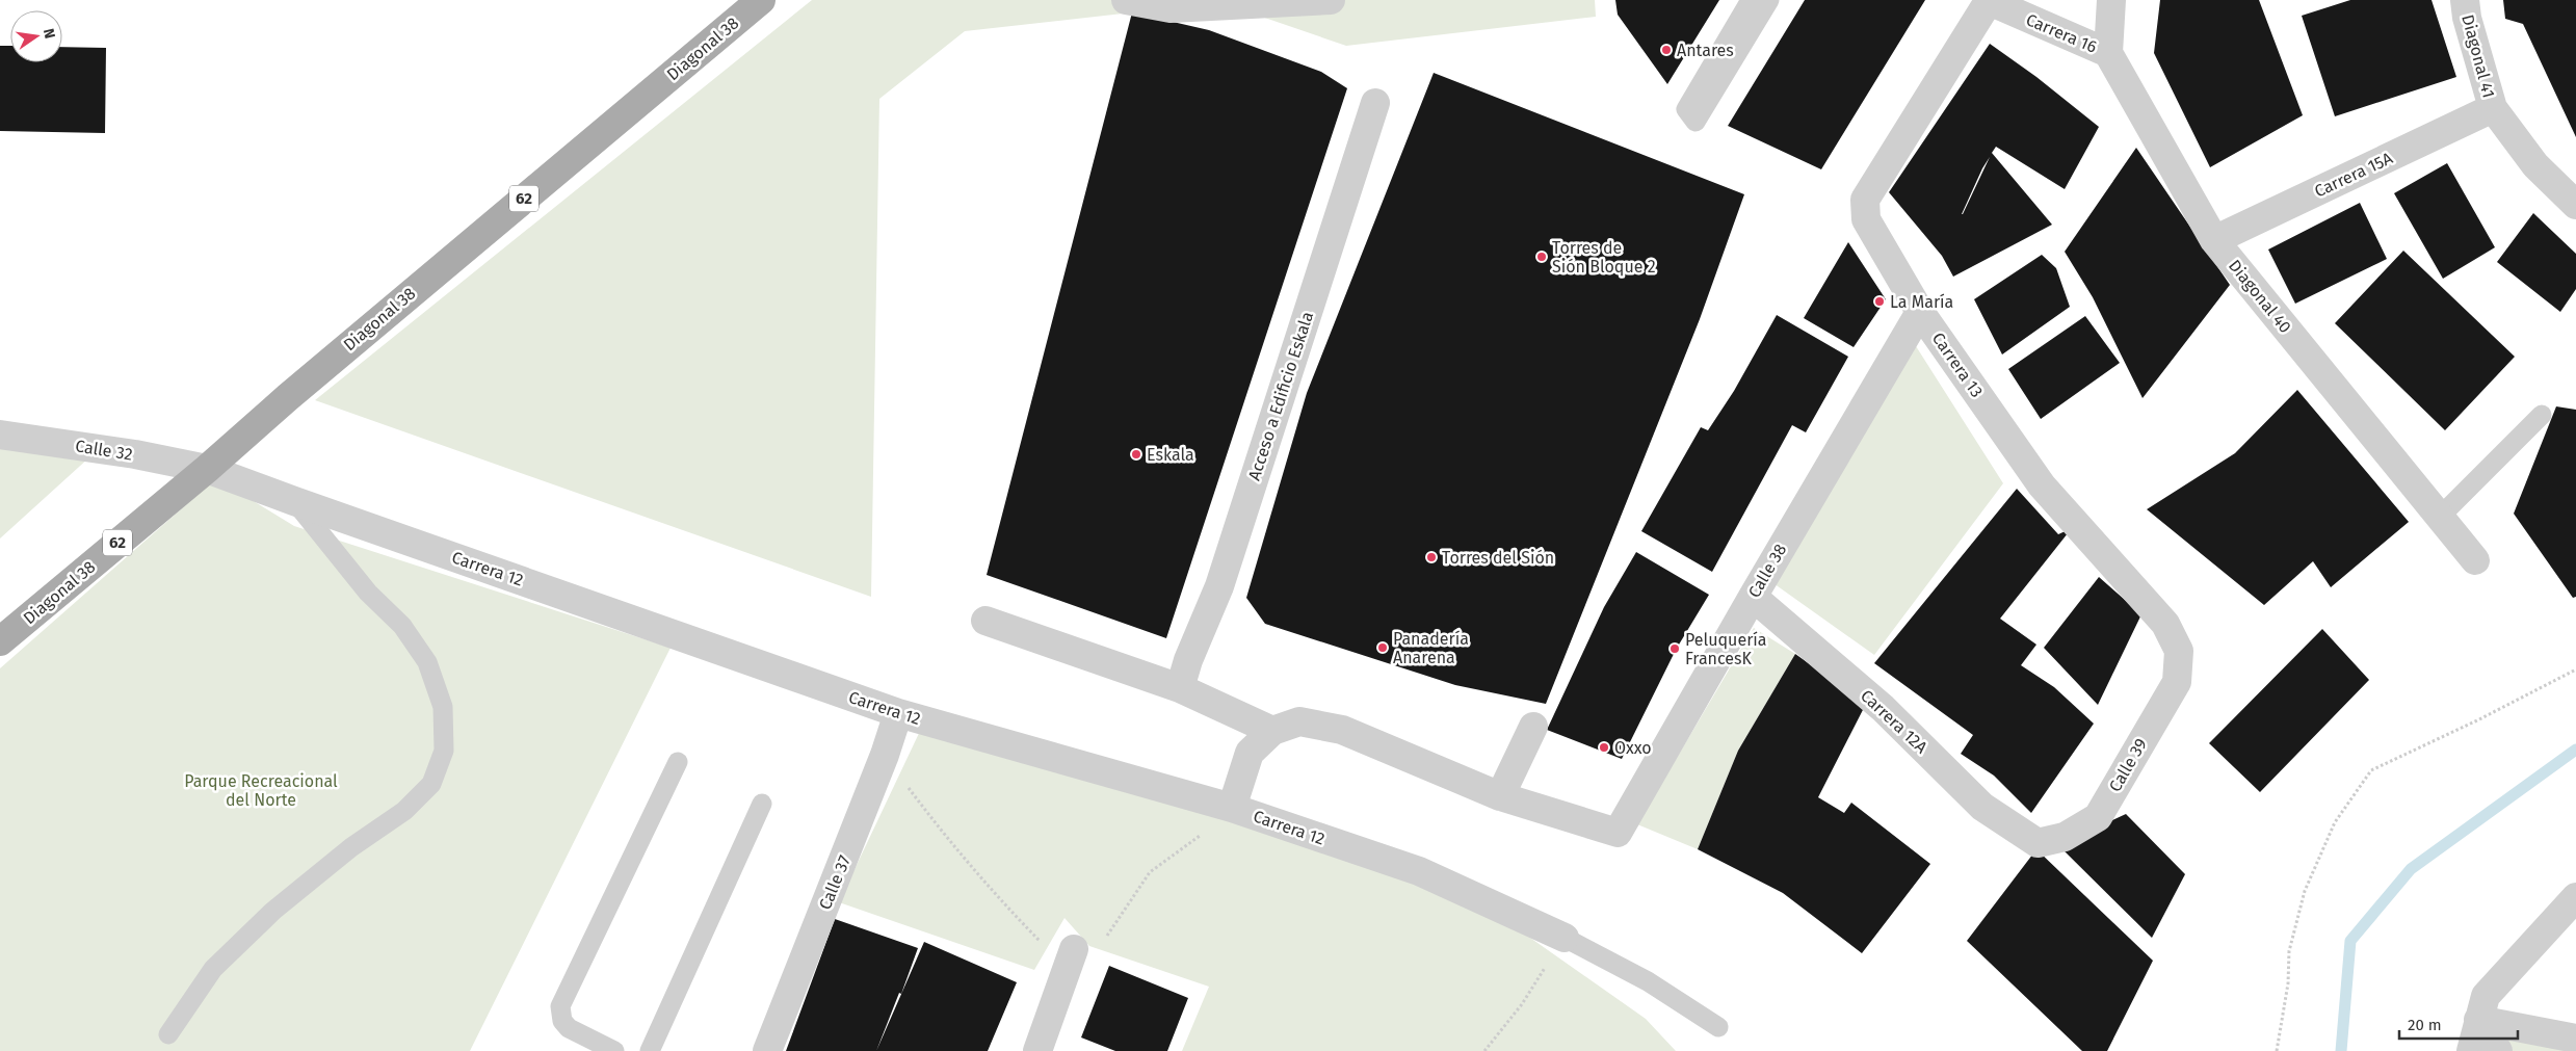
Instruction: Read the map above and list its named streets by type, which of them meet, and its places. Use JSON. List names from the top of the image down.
{
  "streets": {
    "main road": ["Diagonal 38", "62"],
    "street": [
      "Carrera 16",
      "Diagonal 41",
      "Carrera 15A",
      "Diagonal 40",
      "Carrera 13",
      "Acceso a Edificio Eskala",
      "Calle 32",
      "Carrera 12",
      "Calle 38",
      "Carrera 12A",
      "Calle 39",
      "Calle 37"
    ]
  },
  "crossings": [
    ["Carrera 16", "Diagonal 40"],
    ["Carrera 16", "Carrera 13"],
    ["Diagonal 38", "Calle 32"],
    ["Diagonal 38", "Carrera 12"],
    ["Diagonal 41", "Carrera 15A"],
    ["Carrera 15A", "Diagonal 40"],
    ["Carrera 13", "Calle 38"],
    ["Carrera 13", "Calle 39"],
    ["Calle 32", "Carrera 12"],
    ["Carrera 12", "Calle 37"],
    ["Calle 38", "Carrera 12A"],
    ["Carrera 12A", "Calle 39"]
  ],
  "parks": ["Parque Recreacional del Norte"],
  "places": [
    "Antares",
    "Torres de Sión Bloque 2",
    "La María",
    "Eskala",
    "Torres del Sión",
    "Panadería Anarena",
    "Peluquería FrancesK",
    "Oxxo"
  ],
  "scale_bar": "20 m",
  "north": "right"
}
